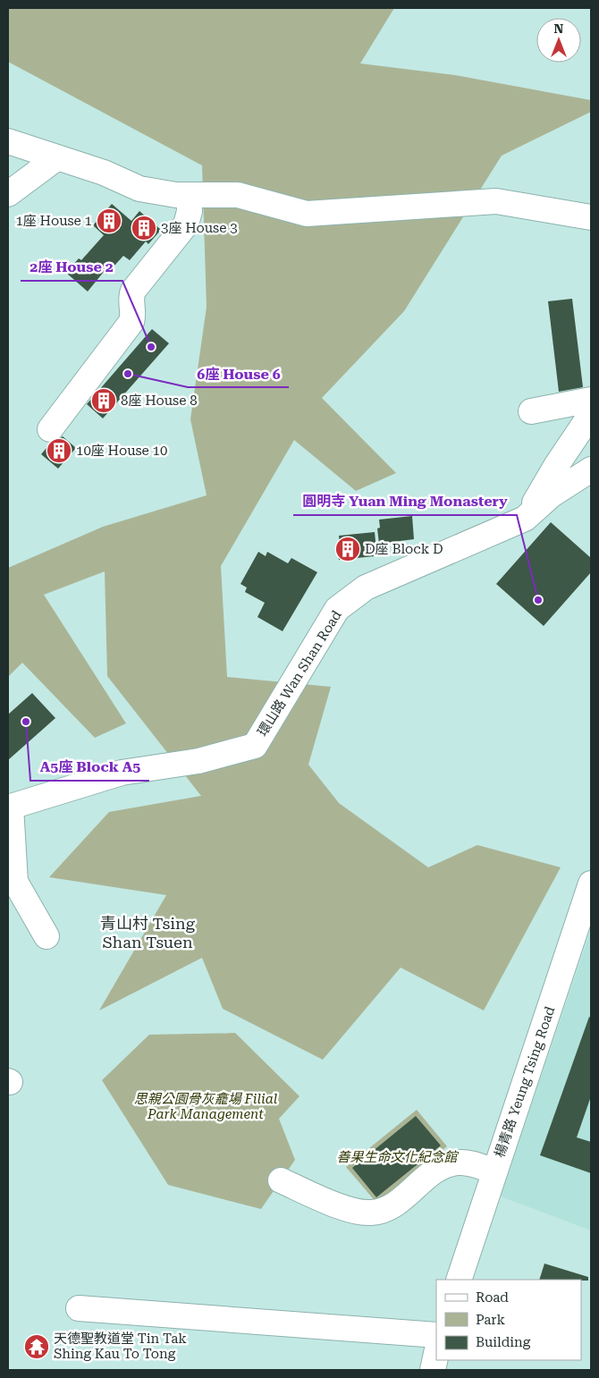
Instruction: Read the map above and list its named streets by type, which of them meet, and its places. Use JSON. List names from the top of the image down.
{
  "streets": {
    "street": ["環山路 Wan Shan Road", "楊青路 Yeung Tsing Road"]
  },
  "districts": ["青山村 Tsing Shan Tsuen"],
  "parks": ["思親公園骨灰龕場 Filial Park Management", "善果生命文化紀念館"],
  "places": {
    "building": [
      "1座 House 1",
      "3座 House 3",
      "8座 House 8",
      "10座 House 10",
      "D座 Block D"
    ],
    "other": [
      "2座 House 2",
      "6座 House 6",
      "圓明寺 Yuan Ming Monastery",
      "A5座 Block A5"
    ],
    "temple": ["天德聖教道堂 Tin Tak Shing Kau To Tong"]
  },
  "legend": ["Road", "Park", "Building"],
  "north": "top"
}
